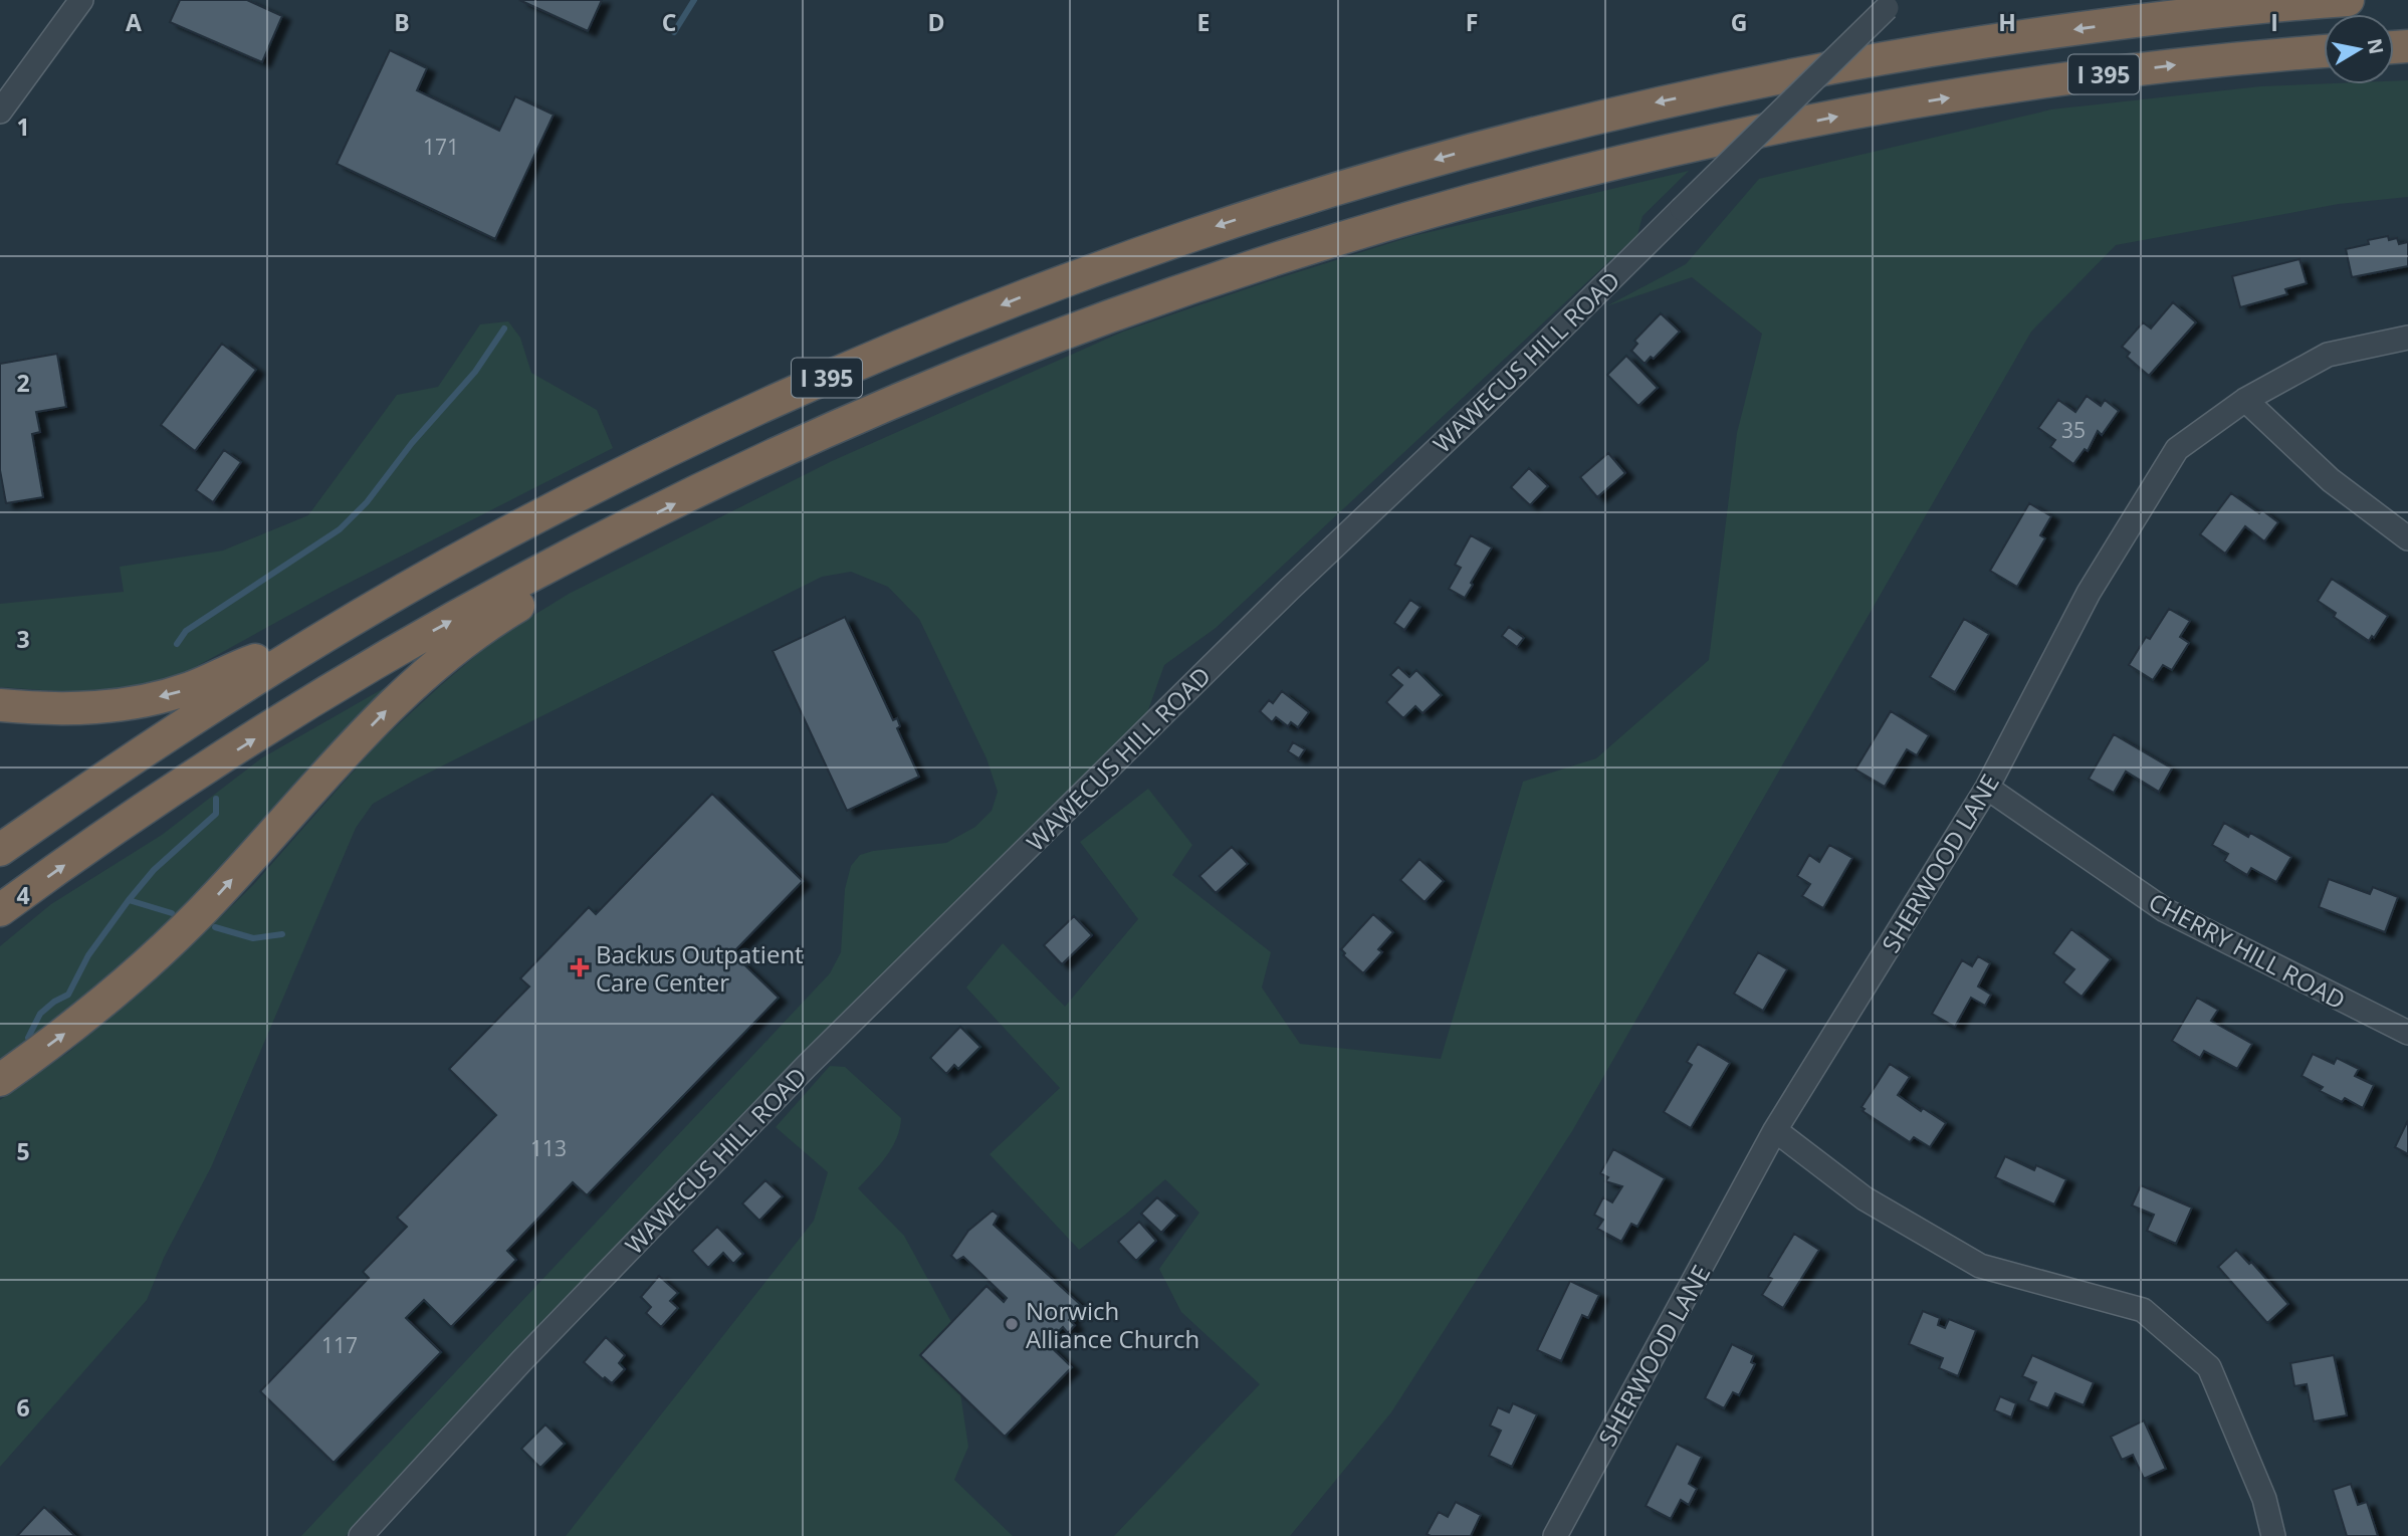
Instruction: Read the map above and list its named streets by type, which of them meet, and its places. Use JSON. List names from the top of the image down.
{
  "streets": {
    "highway": ["I 395"],
    "street": ["WAWECUS HILL ROAD", "SHERWOOD LANE", "CHERRY HILL ROAD"]
  },
  "crossings": [
    ["SHERWOOD LANE", "CHERRY HILL ROAD"]
  ],
  "places": {
    "health": ["Backus Outpatient Care Center"],
    "other": ["Norwich Alliance Church"]
  },
  "house_numbers": [
    "171",
    "35",
    "113",
    "117"
  ],
  "north": "right",
  "grid": {
    "columns": [
      "A",
      "B",
      "C",
      "D",
      "E",
      "F",
      "G",
      "H",
      "I"
    ],
    "rows": [
      "1",
      "2",
      "3",
      "4",
      "5",
      "6"
    ]
  }
}
